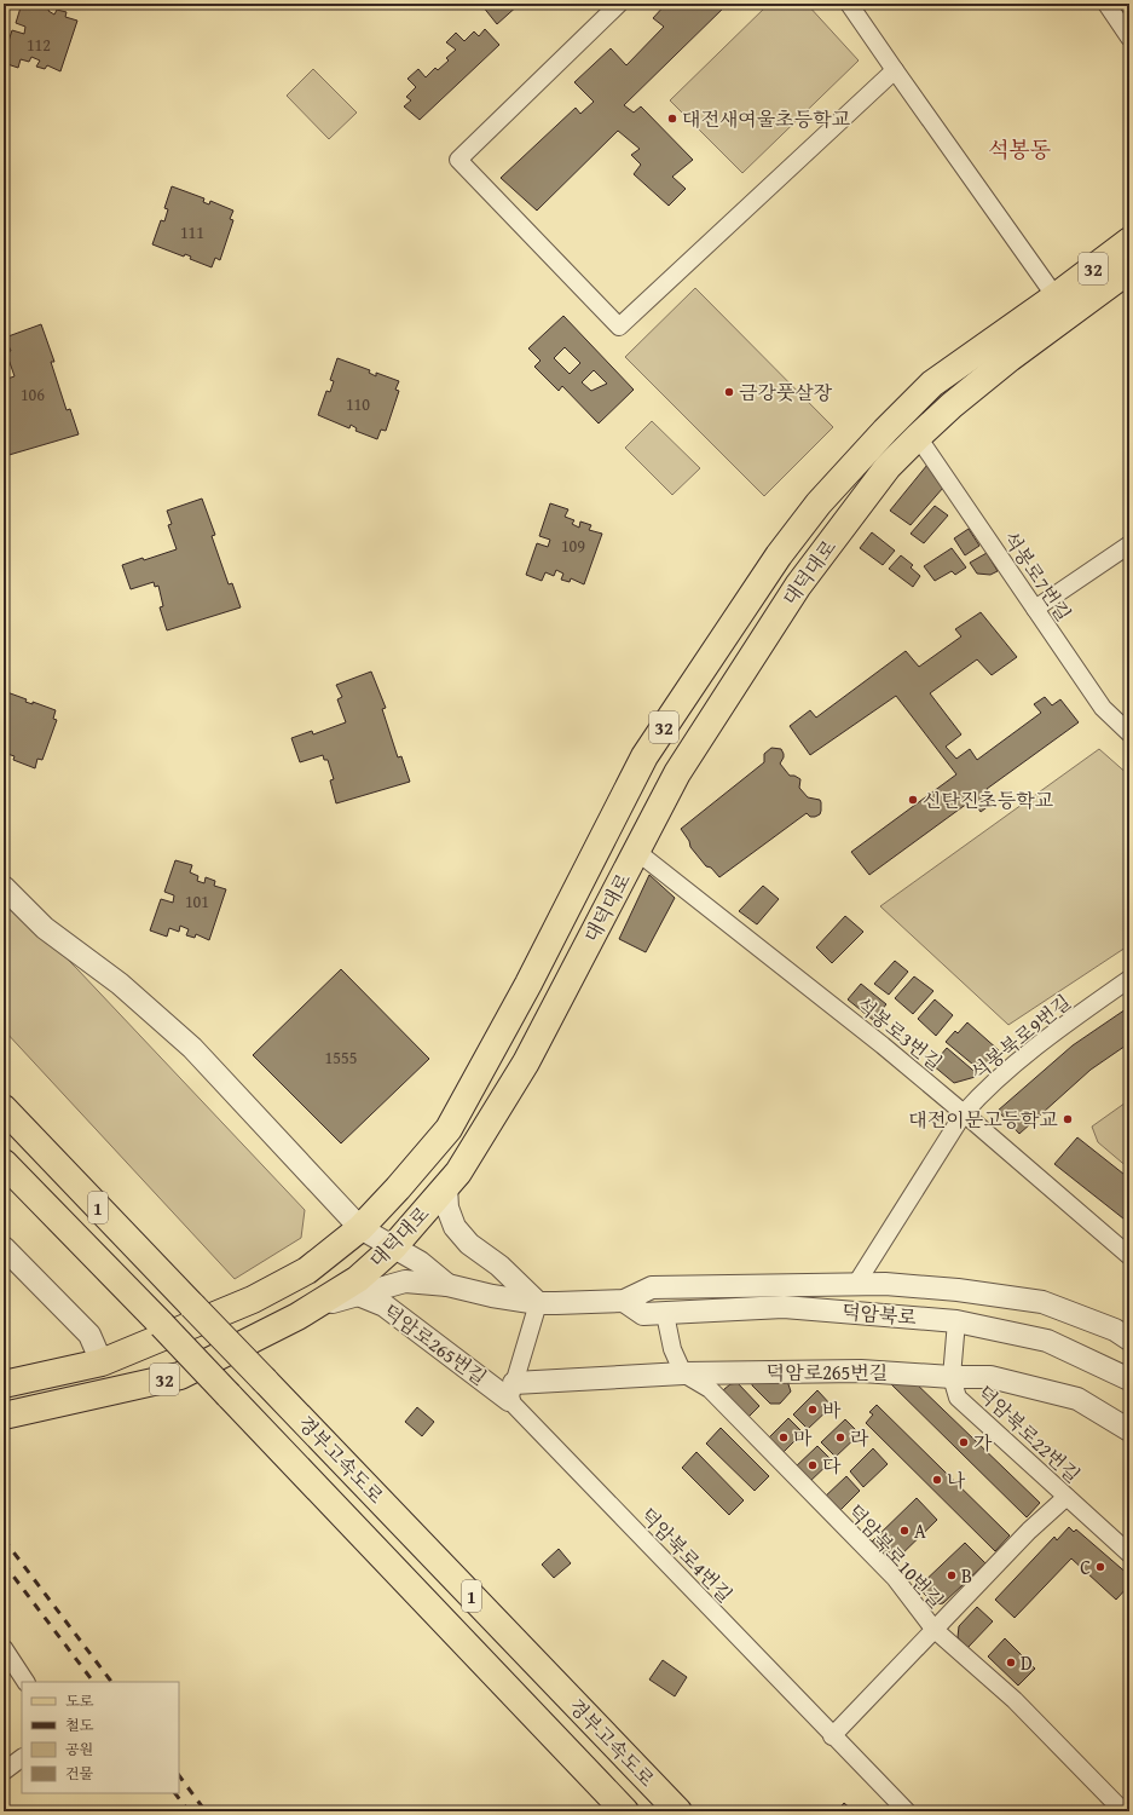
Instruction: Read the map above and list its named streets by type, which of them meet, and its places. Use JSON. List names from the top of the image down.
{
  "streets": {
    "main road": [
      "32",
      "대덕대로",
      "1",
      "경부고속도로"
    ],
    "street": [
      "석봉로7번길",
      "석봉로3번길",
      "석봉북로9번길",
      "덕암북로",
      "덕암로265번길",
      "덕암북로22번길",
      "덕암북로4번길",
      "덕암북로10번길"
    ]
  },
  "crossings": [
    ["대덕대로", "석봉로7번길"],
    ["대덕대로", "석봉로3번길"],
    ["대덕대로", "덕암북로"],
    ["석봉로3번길", "석봉북로9번길"],
    ["석봉북로9번길", "덕암북로"],
    ["덕암북로", "덕암북로22번길"],
    ["덕암로265번길", "덕암북로22번길"],
    ["덕암로265번길", "덕암북로4번길"],
    ["덕암로265번길", "덕암북로10번길"]
  ],
  "districts": ["석봉동"],
  "places": [
    "대전새여울초등학교",
    "금강풋살장",
    "신탄진초등학교",
    "대전이문고등학교",
    "바",
    "마",
    "라",
    "가",
    "다",
    "나",
    "A",
    "C",
    "B",
    "D"
  ],
  "house_numbers": [
    "112",
    "111",
    "106",
    "110",
    "109",
    "101",
    "1555"
  ],
  "legend": [
    "도로",
    "철도",
    "공원",
    "건물"
  ]
}
